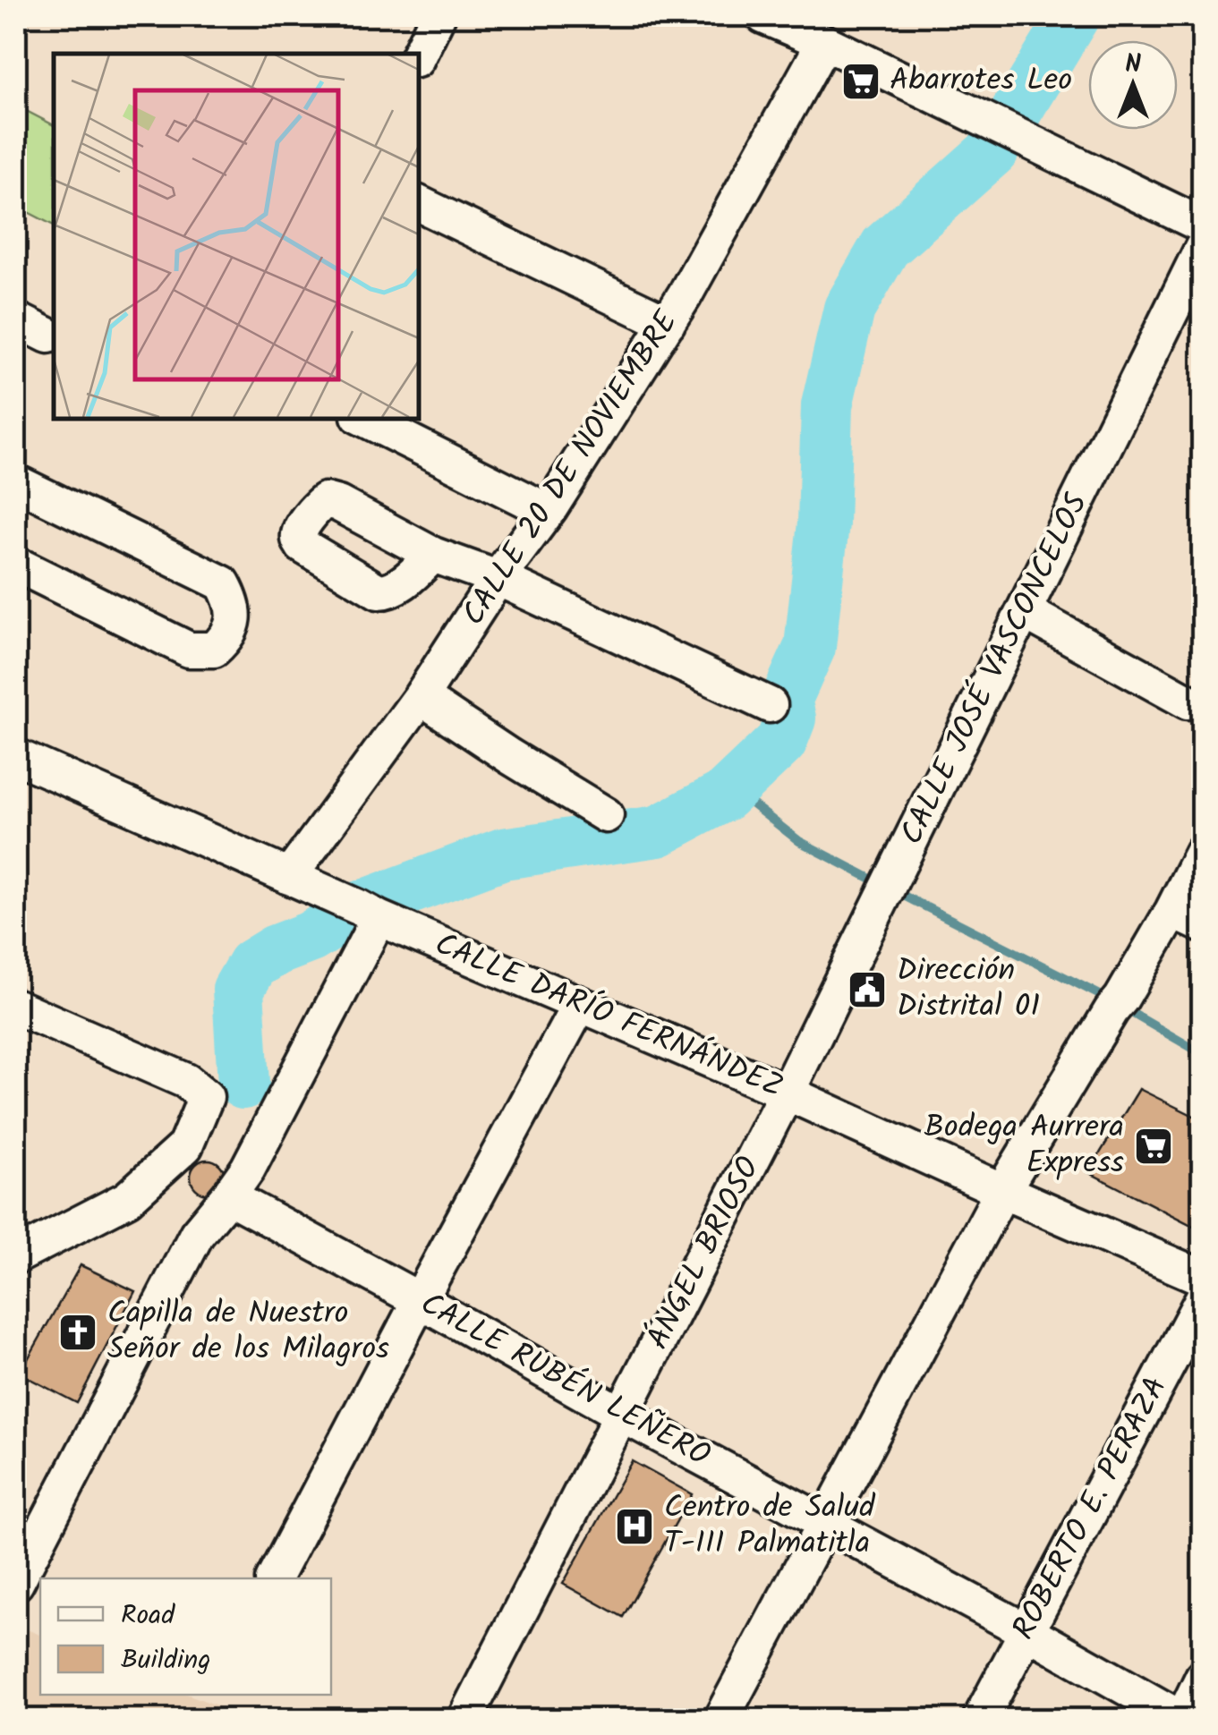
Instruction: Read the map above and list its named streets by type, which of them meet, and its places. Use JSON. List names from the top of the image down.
{
  "streets": {
    "street": [
      "CALLE 20 DE NOVIEMBRE",
      "CALLE JOSÉ VASCONCELOS",
      "CALLE DARÍO FERNÁNDEZ",
      "ÁNGEL BRIOSO",
      "CALLE RUBÉN LEÑERO",
      "ROBERTO E. PERAZA"
    ]
  },
  "crossings": [
    ["CALLE 20 DE NOVIEMBRE", "CALLE DARÍO FERNÁNDEZ"],
    ["CALLE JOSÉ VASCONCELOS", "CALLE DARÍO FERNÁNDEZ"],
    ["CALLE JOSÉ VASCONCELOS", "ÁNGEL BRIOSO"],
    ["CALLE DARÍO FERNÁNDEZ", "ÁNGEL BRIOSO"],
    ["ÁNGEL BRIOSO", "CALLE RUBÉN LEÑERO"],
    ["CALLE RUBÉN LEÑERO", "ROBERTO E. PERAZA"]
  ],
  "places": {
    "supermarket": ["Abarrotes Leo", "Bodega Aurrera Express"],
    "public building": ["Dirección Distrital 01"],
    "church": ["Capilla de Nuestro Señor de los Milagros"],
    "hospital": ["Centro de Salud T-III Palmatitla"]
  },
  "legend": ["Road", "Building"],
  "north": "top"
}
